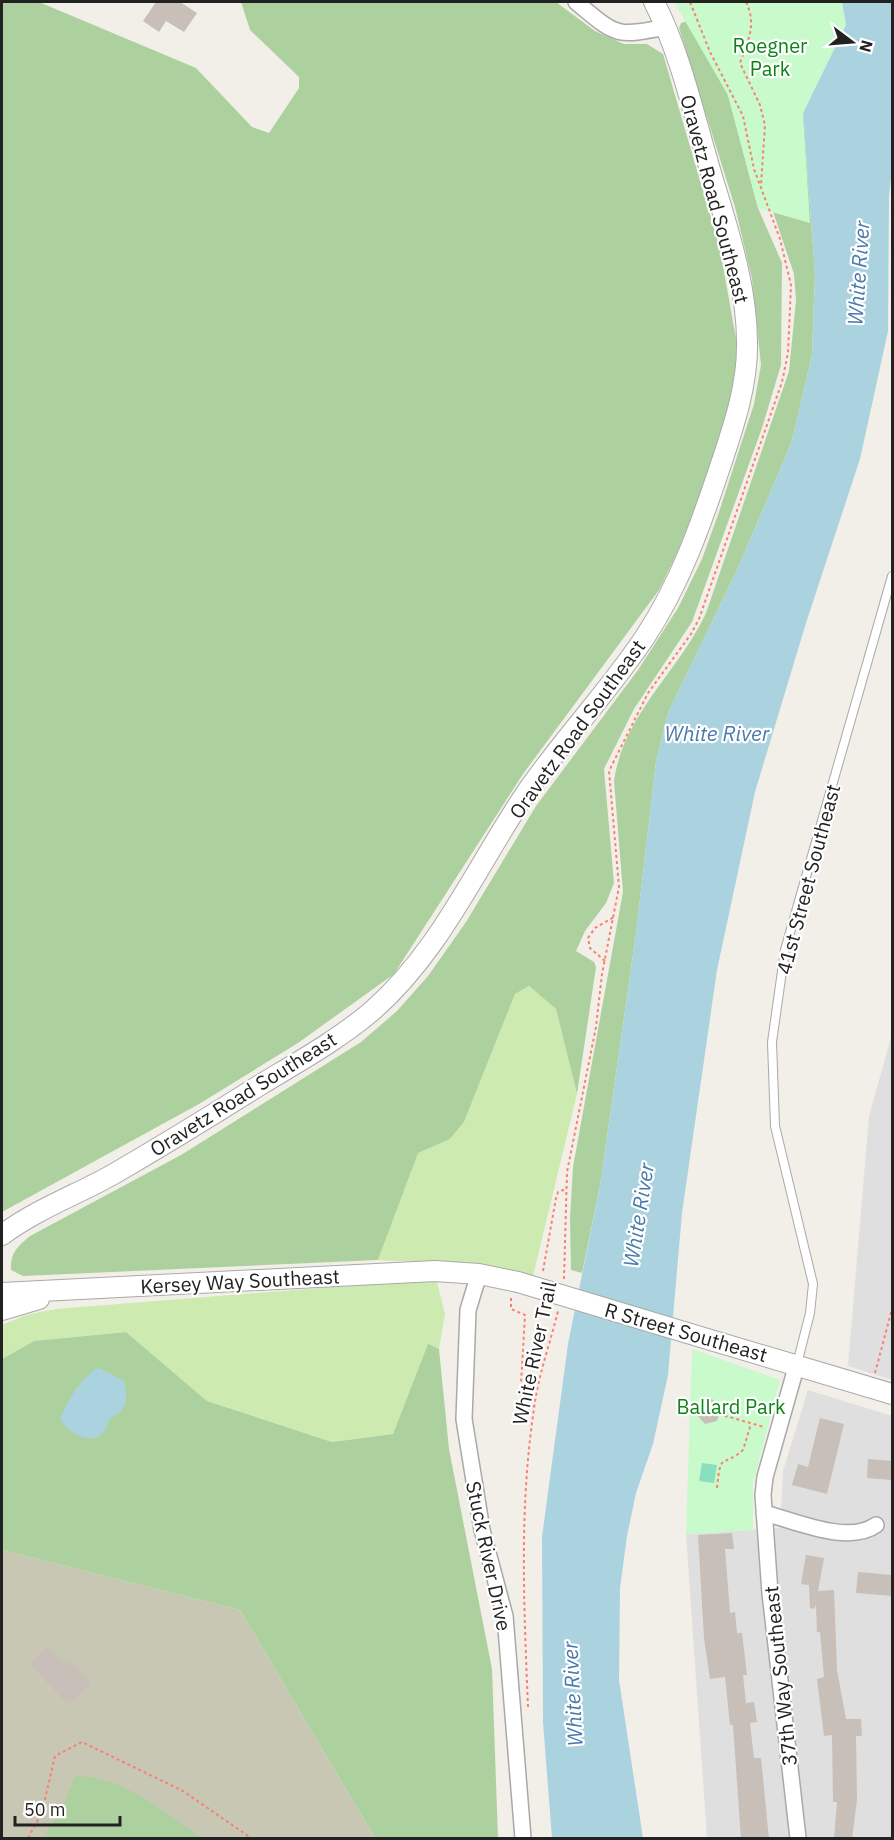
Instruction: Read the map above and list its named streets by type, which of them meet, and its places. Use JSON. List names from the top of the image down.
{
  "streets": {
    "street": [
      "Oravetz Road Southeast",
      "Kersey Way Southeast",
      "R Street Southeast",
      "Stuck River Drive",
      "37th Way Southeast"
    ],
    "lane": ["41st Street Southeast"],
    "path": ["White River Trail"]
  },
  "crossings": [
    ["41st Street Southeast", "R Street Southeast"],
    ["41st Street Southeast", "37th Way Southeast"],
    ["Kersey Way Southeast", "R Street Southeast"],
    ["Kersey Way Southeast", "Stuck River Drive"],
    ["R Street Southeast", "Stuck River Drive"],
    ["R Street Southeast", "37th Way Southeast"]
  ],
  "water": ["White River"],
  "parks": ["Roegner Park", "Ballard Park"],
  "scale_bar": "50 m",
  "north": "right"
}
